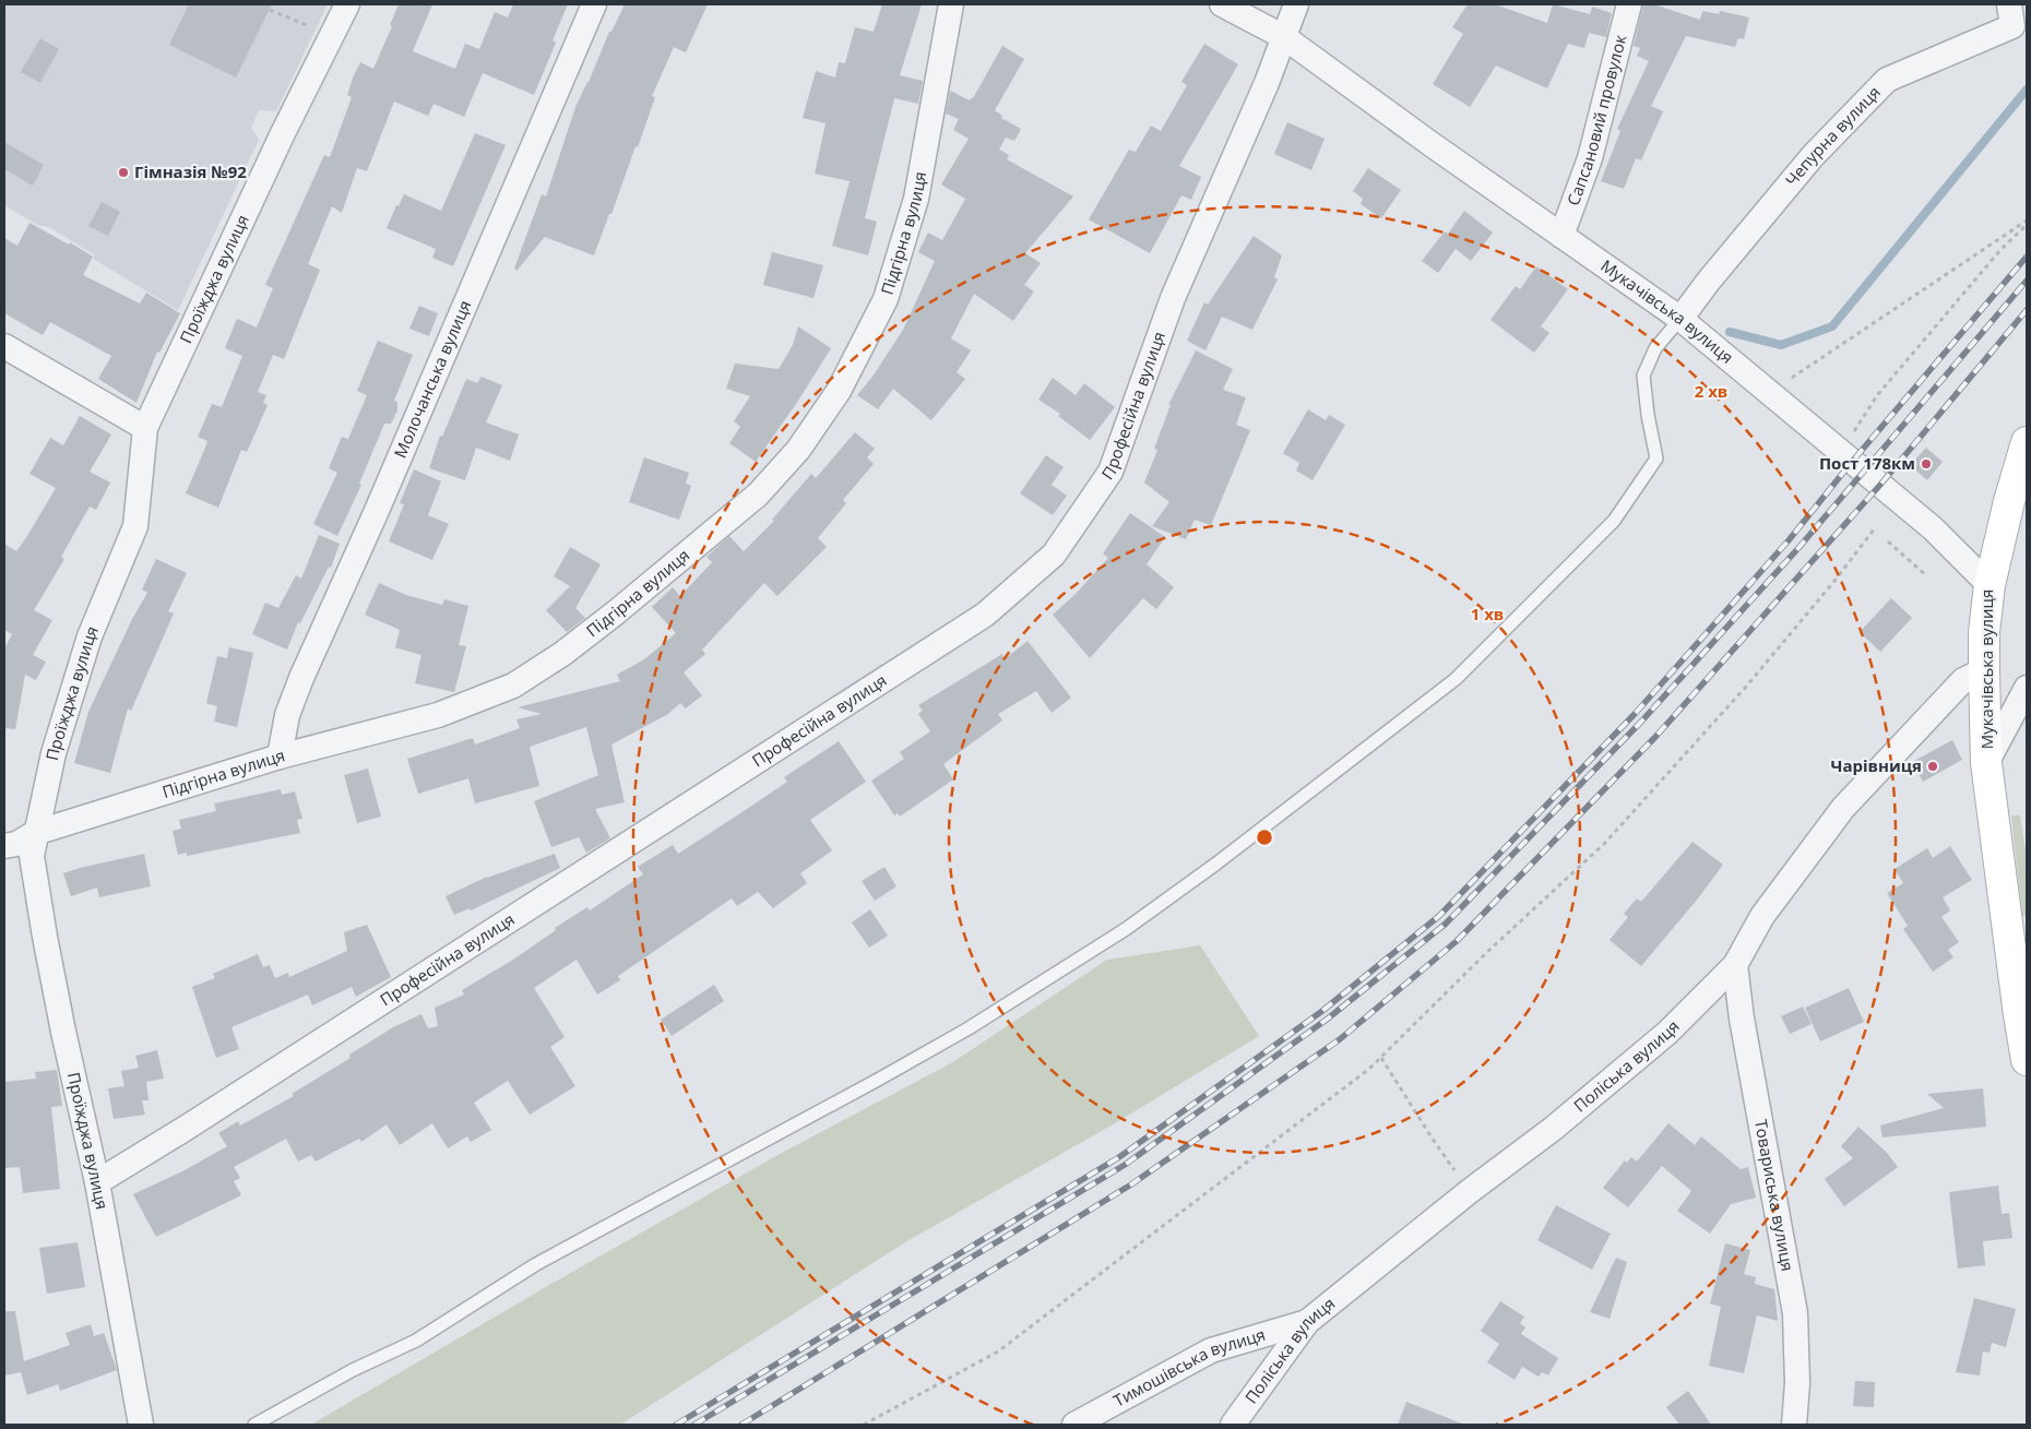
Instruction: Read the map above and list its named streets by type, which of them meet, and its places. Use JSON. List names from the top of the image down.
{
  "streets": {
    "street": [
      "Сапсановий провулок",
      "Чепурна вулиця",
      "Підгірна вулиця",
      "Проїжджа вулиця",
      "Мукачівська вулиця",
      "Молочанська вулиця",
      "Професійна вулиця",
      "Поліська вулиця",
      "Товариська вулиця",
      "Тимошівська вулиця"
    ]
  },
  "crossings": [
    ["Сапсановий провулок", "Мукачівська вулиця"],
    ["Чепурна вулиця", "Мукачівська вулиця"],
    ["Підгірна вулиця", "Проїжджа вулиця"],
    ["Підгірна вулиця", "Молочанська вулиця"],
    ["Проїжджа вулиця", "Професійна вулиця"],
    ["Мукачівська вулиця", "Професійна вулиця"],
    ["Мукачівська вулиця", "Поліська вулиця"],
    ["Поліська вулиця", "Товариська вулиця"],
    ["Поліська вулиця", "Тимошівська вулиця"]
  ],
  "places": ["Гімназія №92", "Пост 178км", "Чарівниця"],
  "rings": ["2 хв", "1 хв"]
}
